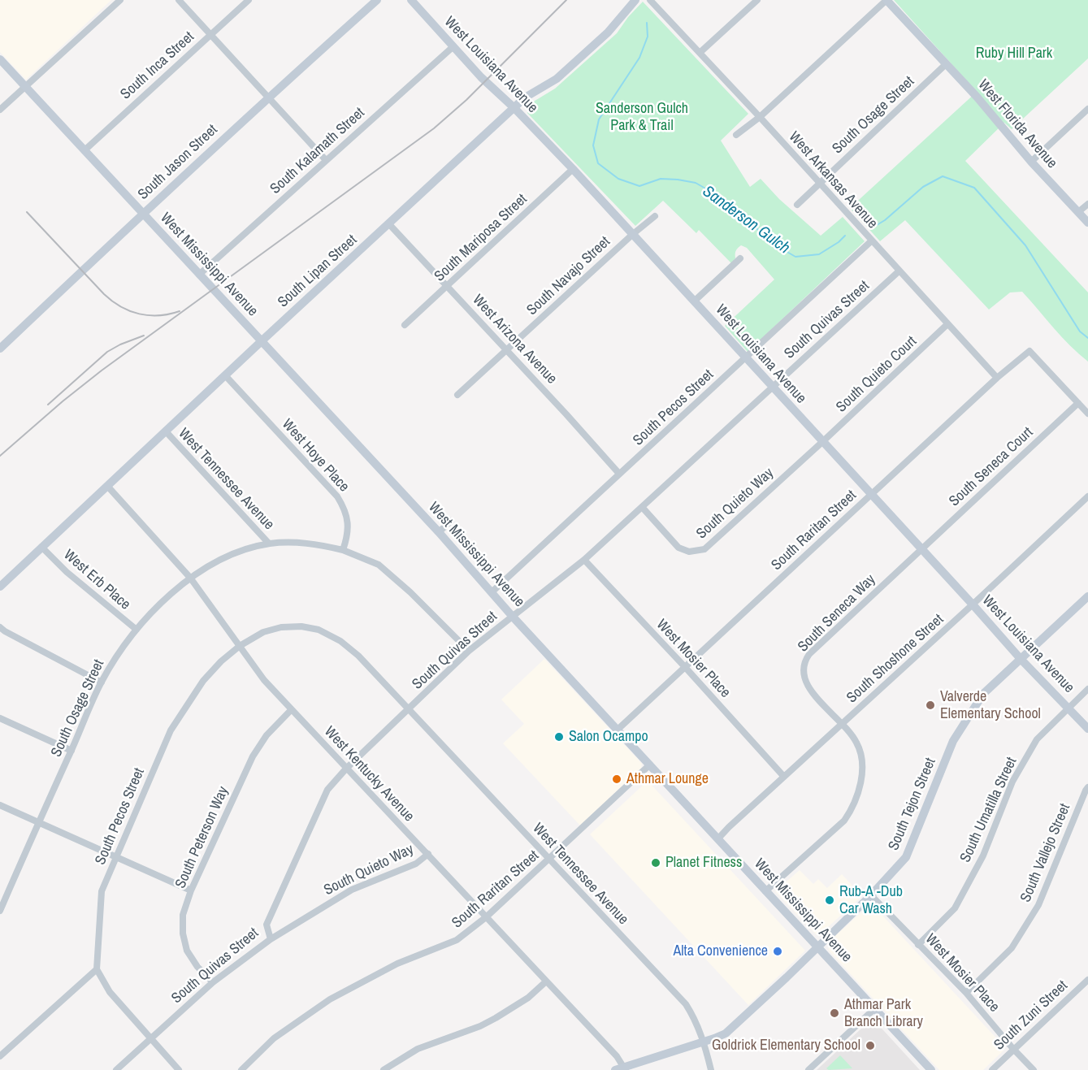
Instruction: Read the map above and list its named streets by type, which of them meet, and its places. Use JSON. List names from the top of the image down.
{
  "streets": {
    "street": [
      "West Louisiana Avenue",
      "South Inca Street",
      "South Osage Street",
      "West Florida Avenue",
      "South Kalamath Street",
      "South Jason Street",
      "West Arkansas Avenue",
      "South Mariposa Street",
      "West Mississippi Avenue",
      "South Lipan Street",
      "South Navajo Street",
      "South Quivas Street",
      "West Arizona Avenue",
      "South Quieto Court",
      "South Pecos Street",
      "West Hoye Place",
      "South Seneca Court",
      "West Tennessee Avenue",
      "South Quieto Way",
      "South Raritan Street",
      "West Erb Place",
      "South Seneca Way",
      "West Mosier Place",
      "South Shoshone Street",
      "West Kentucky Avenue",
      "South Tejon Street",
      "South Umatilla Street",
      "South Peterson Way",
      "South Vallejo Street",
      "South Zuni Street"
    ]
  },
  "crossings": [
    ["West Louisiana Avenue", "South Kalamath Street"],
    ["West Louisiana Avenue", "South Mariposa Street"],
    ["West Louisiana Avenue", "South Lipan Street"],
    ["West Louisiana Avenue", "South Navajo Street"],
    ["West Louisiana Avenue", "South Quivas Street"],
    ["West Louisiana Avenue", "South Quieto Court"],
    ["West Louisiana Avenue", "South Pecos Street"],
    ["West Louisiana Avenue", "South Seneca Court"],
    ["West Louisiana Avenue", "South Quieto Way"],
    ["West Louisiana Avenue", "South Raritan Street"],
    ["West Louisiana Avenue", "South Seneca Way"],
    ["West Louisiana Avenue", "South Shoshone Street"],
    ["West Louisiana Avenue", "South Tejon Street"],
    ["West Louisiana Avenue", "South Umatilla Street"],
    ["South Inca Street", "West Mississippi Avenue"],
    ["South Osage Street", "West Florida Avenue"],
    ["South Osage Street", "West Arkansas Avenue"],
    ["South Osage Street", "West Hoye Place"],
    ["South Osage Street", "West Tennessee Avenue"],
    ["South Osage Street", "West Erb Place"],
    ["South Osage Street", "West Kentucky Avenue"],
    ["South Kalamath Street", "West Mississippi Avenue"],
    ["South Jason Street", "West Mississippi Avenue"],
    ["West Arkansas Avenue", "South Quivas Street"],
    ["West Arkansas Avenue", "South Quieto Court"],
    ["West Arkansas Avenue", "South Pecos Street"],
    ["West Arkansas Avenue", "South Raritan Street"],
    ["South Mariposa Street", "West Arizona Avenue"],
    ["West Mississippi Avenue", "South Lipan Street"],
    ["West Mississippi Avenue", "South Quivas Street"],
    ["West Mississippi Avenue", "South Pecos Street"],
    ["West Mississippi Avenue", "South Raritan Street"],
    ["West Mississippi Avenue", "South Seneca Way"],
    ["West Mississippi Avenue", "South Shoshone Street"],
    ["West Mississippi Avenue", "South Tejon Street"],
    ["South Lipan Street", "West Arizona Avenue"],
    ["South Lipan Street", "West Hoye Place"],
    ["South Lipan Street", "West Tennessee Avenue"],
    ["South Lipan Street", "West Erb Place"],
    ["South Lipan Street", "West Kentucky Avenue"],
    ["South Navajo Street", "West Arizona Avenue"],
    ["South Quivas Street", "West Tennessee Avenue"],
    ["South Quivas Street", "South Quieto Way"],
    ["South Quivas Street", "West Mosier Place"],
    ["South Quivas Street", "West Kentucky Avenue"],
    ["South Quivas Street", "South Peterson Way"],
    ["West Arizona Avenue", "South Pecos Street"],
    ["South Quieto Court", "South Quieto Way"],
    ["South Pecos Street", "West Tennessee Avenue"],
    ["South Pecos Street", "West Kentucky Avenue"],
    ["South Seneca Court", "South Raritan Street"],
    ["South Seneca Court", "South Seneca Way"],
    ["West Tennessee Avenue", "South Raritan Street"],
    ["West Tennessee Avenue", "South Tejon Street"],
    ["South Quieto Way", "West Kentucky Avenue"],
    ["South Raritan Street", "West Mosier Place"],
    ["South Raritan Street", "West Kentucky Avenue"],
    ["South Seneca Way", "South Shoshone Street"],
    ["West Mosier Place", "South Shoshone Street"],
    ["West Mosier Place", "South Tejon Street"],
    ["West Mosier Place", "South Umatilla Street"],
    ["West Mosier Place", "South Vallejo Street"],
    ["West Mosier Place", "South Zuni Street"],
    ["West Kentucky Avenue", "South Tejon Street"],
    ["West Kentucky Avenue", "South Peterson Way"]
  ],
  "water": ["Sanderson Gulch"],
  "parks": ["Ruby Hill Park", "Sanderson Gulch Park & Trail"],
  "places": [
    "Valverde Elementary School",
    "Salon Ocampo",
    "Athmar Lounge",
    "Planet Fitness",
    "Rub-A -Dub Car Wash",
    "Alta Convenience",
    "Athmar Park Branch Library",
    "Goldrick Elementary School"
  ]
}
